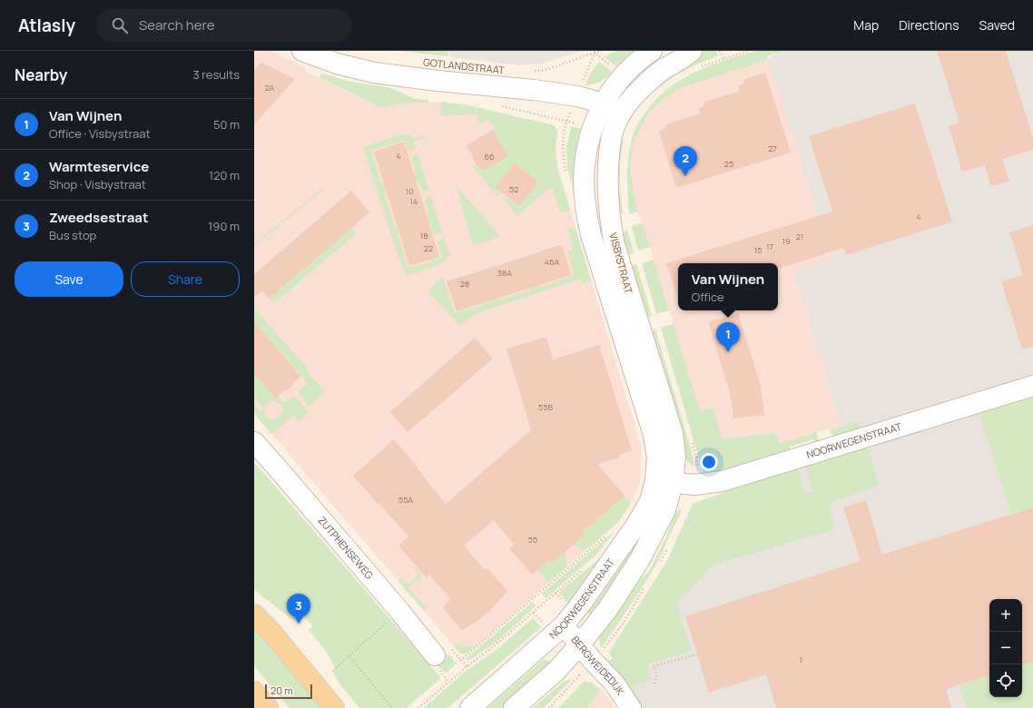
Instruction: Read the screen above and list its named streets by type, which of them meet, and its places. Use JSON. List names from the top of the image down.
{
  "streets": {
    "street": [
      "GOTLANDSTRAAT",
      "VISBYSTRAAT",
      "NOORWEGENSTRAAT",
      "ZUTPHENSEWEG",
      "BERGWEIDEDIJK"
    ]
  },
  "crossings": [
    ["GOTLANDSTRAAT", "VISBYSTRAAT"],
    ["VISBYSTRAAT", "NOORWEGENSTRAAT"],
    ["NOORWEGENSTRAAT", "BERGWEIDEDIJK"]
  ],
  "house_numbers": [
    "2A",
    "27",
    "4",
    "66",
    "25",
    "52",
    "10",
    "14",
    "4",
    "18",
    "21",
    "19",
    "17",
    "22",
    "15",
    "46A",
    "38A",
    "28",
    "55B",
    "55A",
    "55",
    "1"
  ],
  "scale_bar": "20 m",
  "page": {
    "header": "Atlasly",
    "search": "Search here",
    "nav": ["Map", "Directions", "Saved"],
    "heading": ["Nearby", "3 results"],
    "list": [
      {
        "mark": "1",
        "name": "Van Wijnen",
        "note": "Office · Visbystraat",
        "value": "50 m"
      },
      {
        "mark": "2",
        "name": "Warmteservice",
        "note": "Shop · Visbystraat",
        "value": "120 m"
      },
      {
        "mark": "3",
        "name": "Zweedsestraat",
        "note": "Bus stop",
        "value": "190 m"
      }
    ],
    "pins": ["2", "1", "3"],
    "buttons": ["Save", "Share"],
    "popup": ["Van Wijnen", "Office"],
    "map_buttons": ["+", "−"],
    "scale": "20 m"
  }
}
